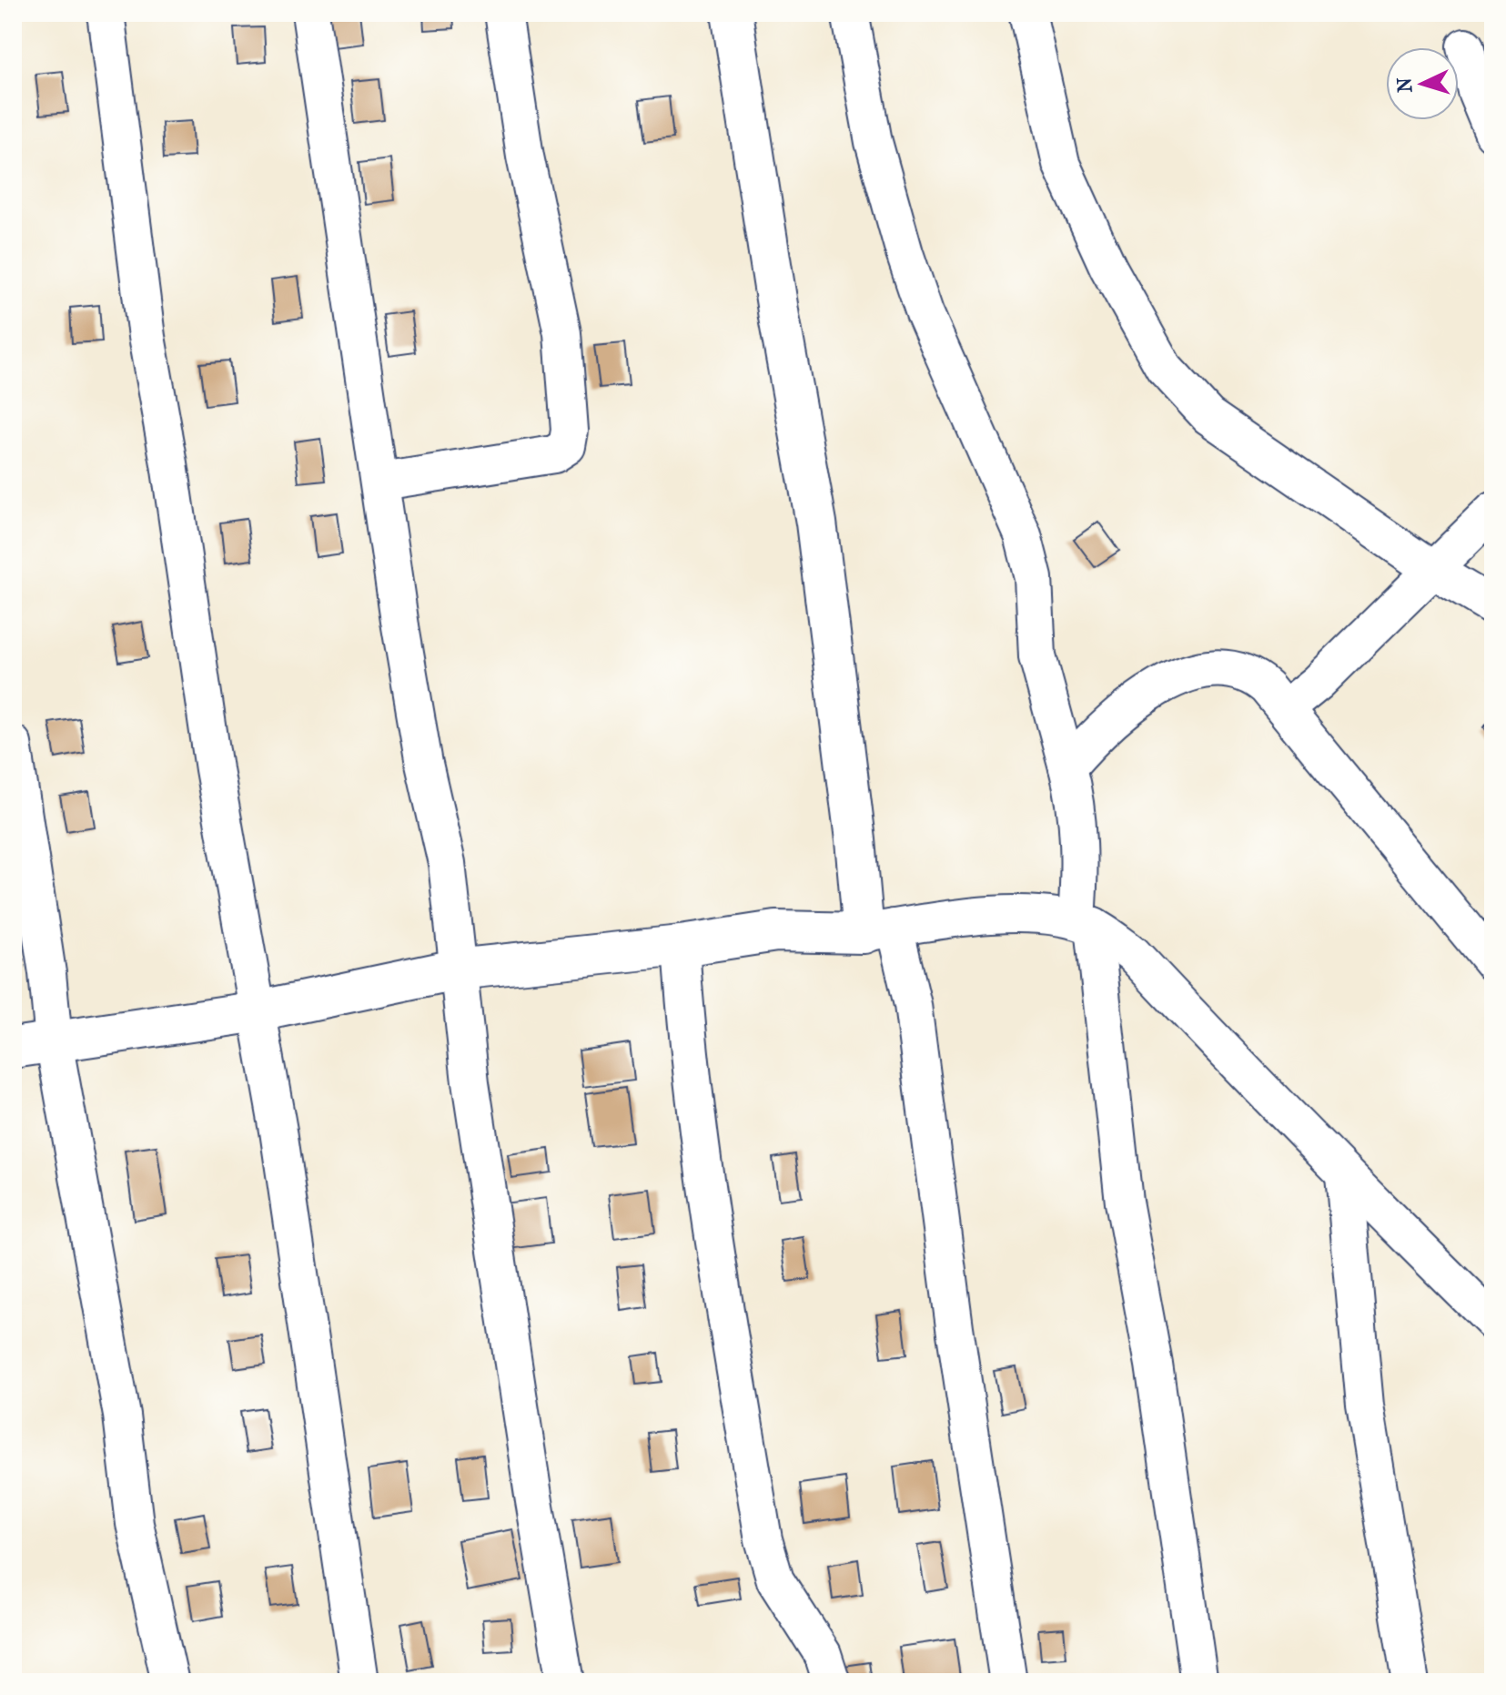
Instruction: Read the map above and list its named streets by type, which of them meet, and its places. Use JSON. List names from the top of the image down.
{
  "north": "left"
}
